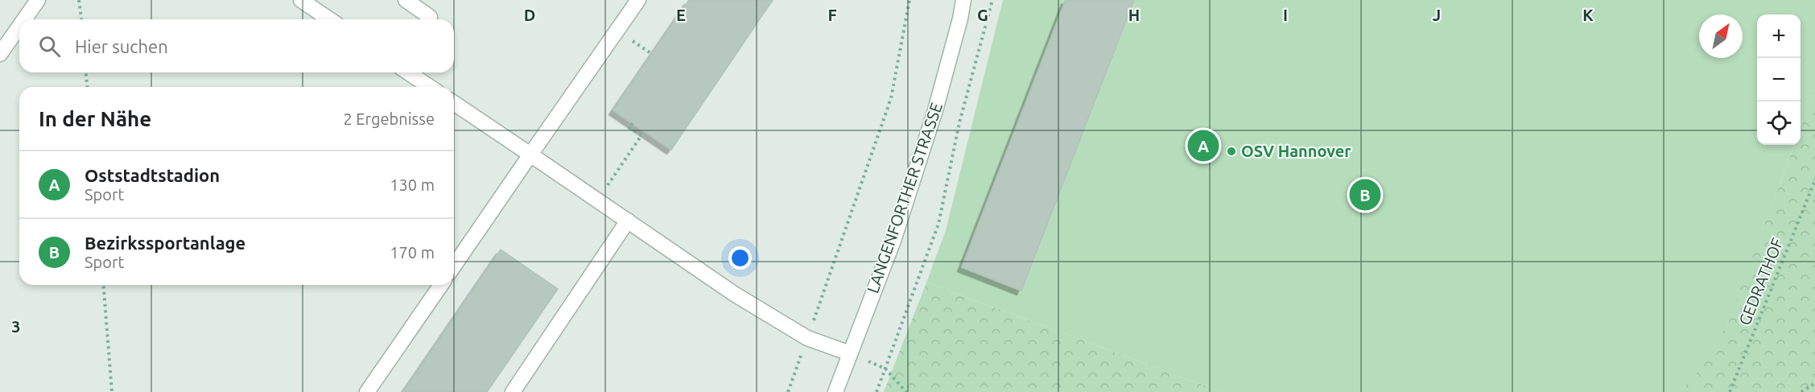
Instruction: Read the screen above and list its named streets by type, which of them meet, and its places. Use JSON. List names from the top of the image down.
{
  "streets": {
    "main road": ["LANGENFORTHER STRASSE"],
    "path": ["GEDRATHOF"]
  },
  "places": ["OSV Hannover"],
  "north": "top right",
  "page": {
    "map_buttons": ["+", "−"],
    "search": "Hier suchen",
    "heading": ["In der Nähe", "2 Ergebnisse"],
    "pins": ["A", "B"],
    "list": [
      {
        "mark": "A",
        "name": "Oststadtstadion",
        "note": "Sport",
        "value": "130 m"
      },
      {
        "mark": "B",
        "name": "Bezirkssportanlage",
        "note": "Sport",
        "value": "170 m"
      }
    ]
  },
  "grid": {
    "columns": [
      "D",
      "E",
      "F",
      "G",
      "H",
      "I",
      "J",
      "K"
    ],
    "rows": ["3"]
  }
}
